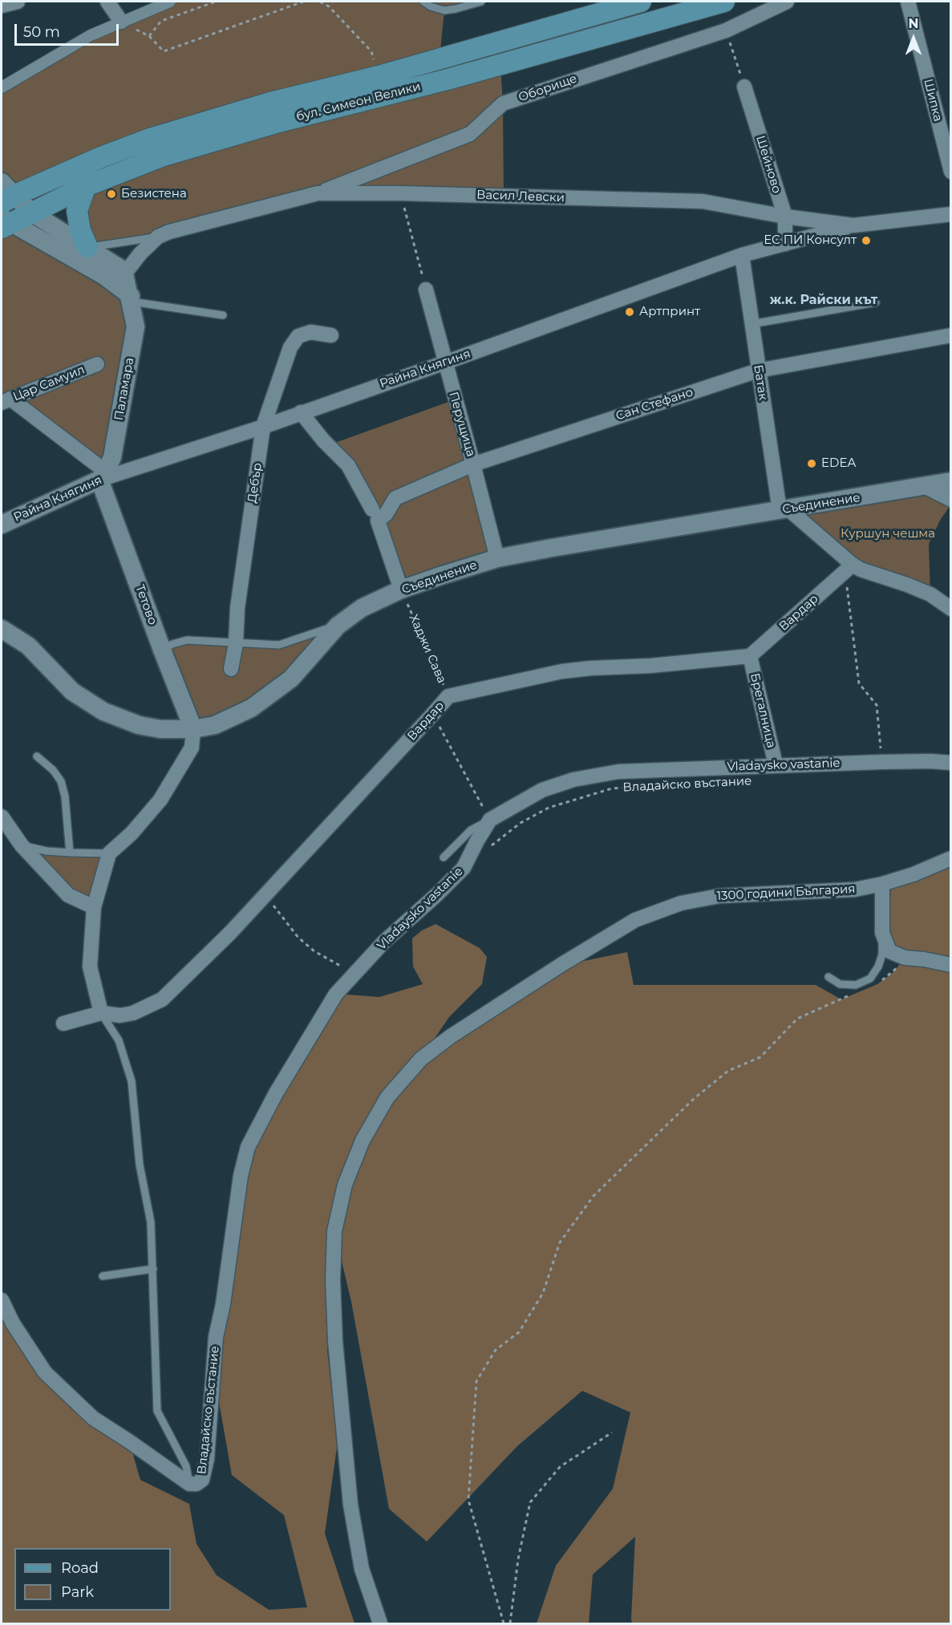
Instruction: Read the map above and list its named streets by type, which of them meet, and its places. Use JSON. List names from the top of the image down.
{
  "streets": {
    "main road": ["бул. Симеон Велики"],
    "street": [
      "Оборище",
      "Шипка",
      "Шейново",
      "Васил Левски",
      "Райна Княгиня",
      "Батак",
      "Цар Самуил",
      "Паламара",
      "Сан Стефано",
      "Перущица",
      "Дебър",
      "Съединение",
      "Тетово",
      "Вардар",
      "Брегалница",
      "Vladaysko vastanie",
      "Владайско въстание",
      "1300 години България"
    ],
    "path": ["Хаджи Сава"]
  },
  "crossings": [
    ["Оборище", "Васил Левски"],
    ["Шейново", "Васил Левски"],
    ["Шейново", "Райна Княгиня"],
    ["Васил Левски", "Райна Княгиня"],
    ["Васил Левски", "Паламара"],
    ["Райна Княгиня", "Батак"],
    ["Райна Княгиня", "Паламара"],
    ["Райна Княгиня", "Перущица"],
    ["Райна Княгиня", "Дебър"],
    ["Райна Княгиня", "Тетово"],
    ["Батак", "Сан Стефано"],
    ["Батак", "Съединение"],
    ["Паламара", "Тетово"],
    ["Сан Стефано", "Перущица"],
    ["Перущица", "Съединение"],
    ["Съединение", "Тетово"],
    ["Съединение", "Хаджи Сава"],
    ["Вардар", "Хаджи Сава"],
    ["Вардар", "Брегалница"],
    ["Брегалница", "Vladaysko vastanie"],
    ["Vladaysko vastanie", "Владайско въстание"]
  ],
  "districts": ["ж.к. Райски кът"],
  "parks": ["Куршун чешма"],
  "places": [
    "Безистена",
    "ЕС ПИ Консулт",
    "Артпринт",
    "EDEA"
  ],
  "legend": ["Road", "Park"],
  "scale_bar": "50 m",
  "north": "top"
}
